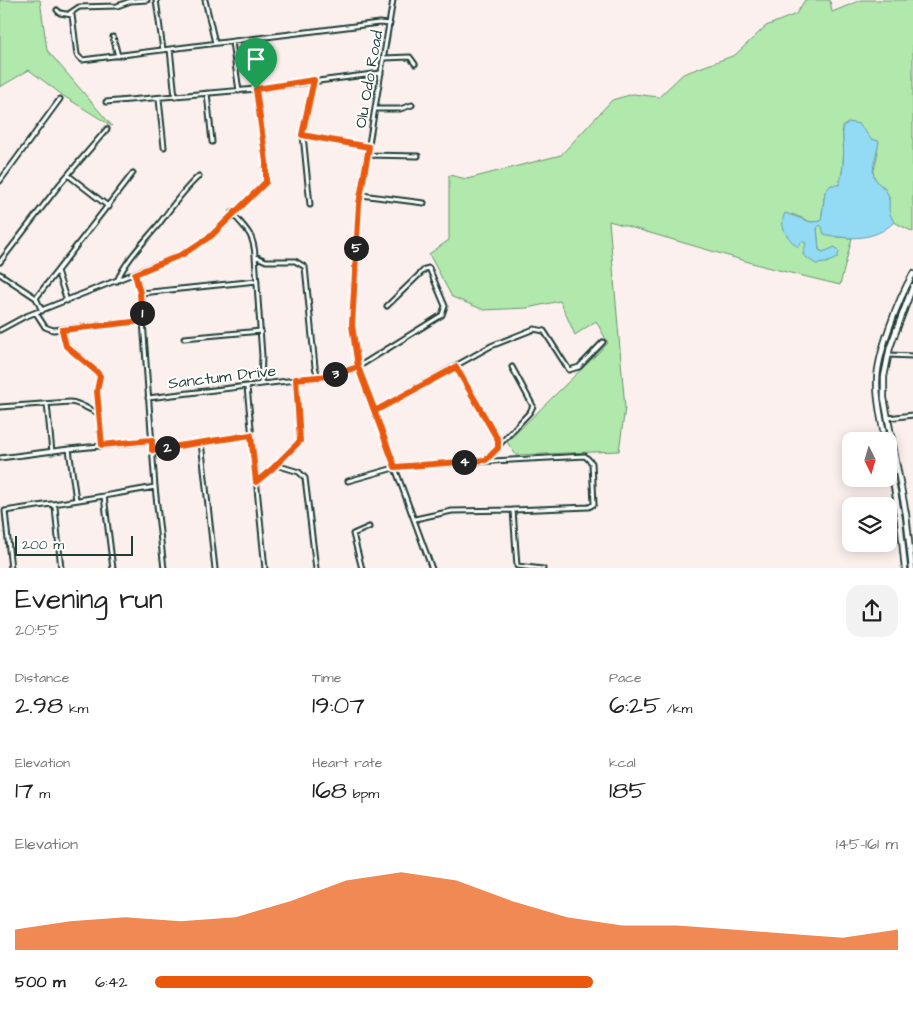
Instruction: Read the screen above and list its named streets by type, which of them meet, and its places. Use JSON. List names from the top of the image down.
{
  "streets": {
    "street": ["Olu Odo Road", "Sanctum Drive"]
  },
  "crossings": [
    ["Olu Odo Road", "Sanctum Drive"]
  ],
  "scale_bar": "200 m",
  "north": "bottom",
  "page": {
    "pins": [
      "5",
      "1",
      "3",
      "2",
      "4"
    ],
    "scale": "200 m",
    "heading": ["Evening run", "20:55"],
    "stats": [
      ["Distance", "2.98 km"],
      ["Time", "19:07"],
      ["Pace", "6:25 /km"],
      ["Elevation", "17 m"],
      ["Heart rate", "168 bpm"],
      ["kcal", "185"]
    ],
    "chart": ["Elevation", "145–161 m"],
    "list": [
      {
        "name": "500 m",
        "note": "6:42"
      }
    ]
  }
}
